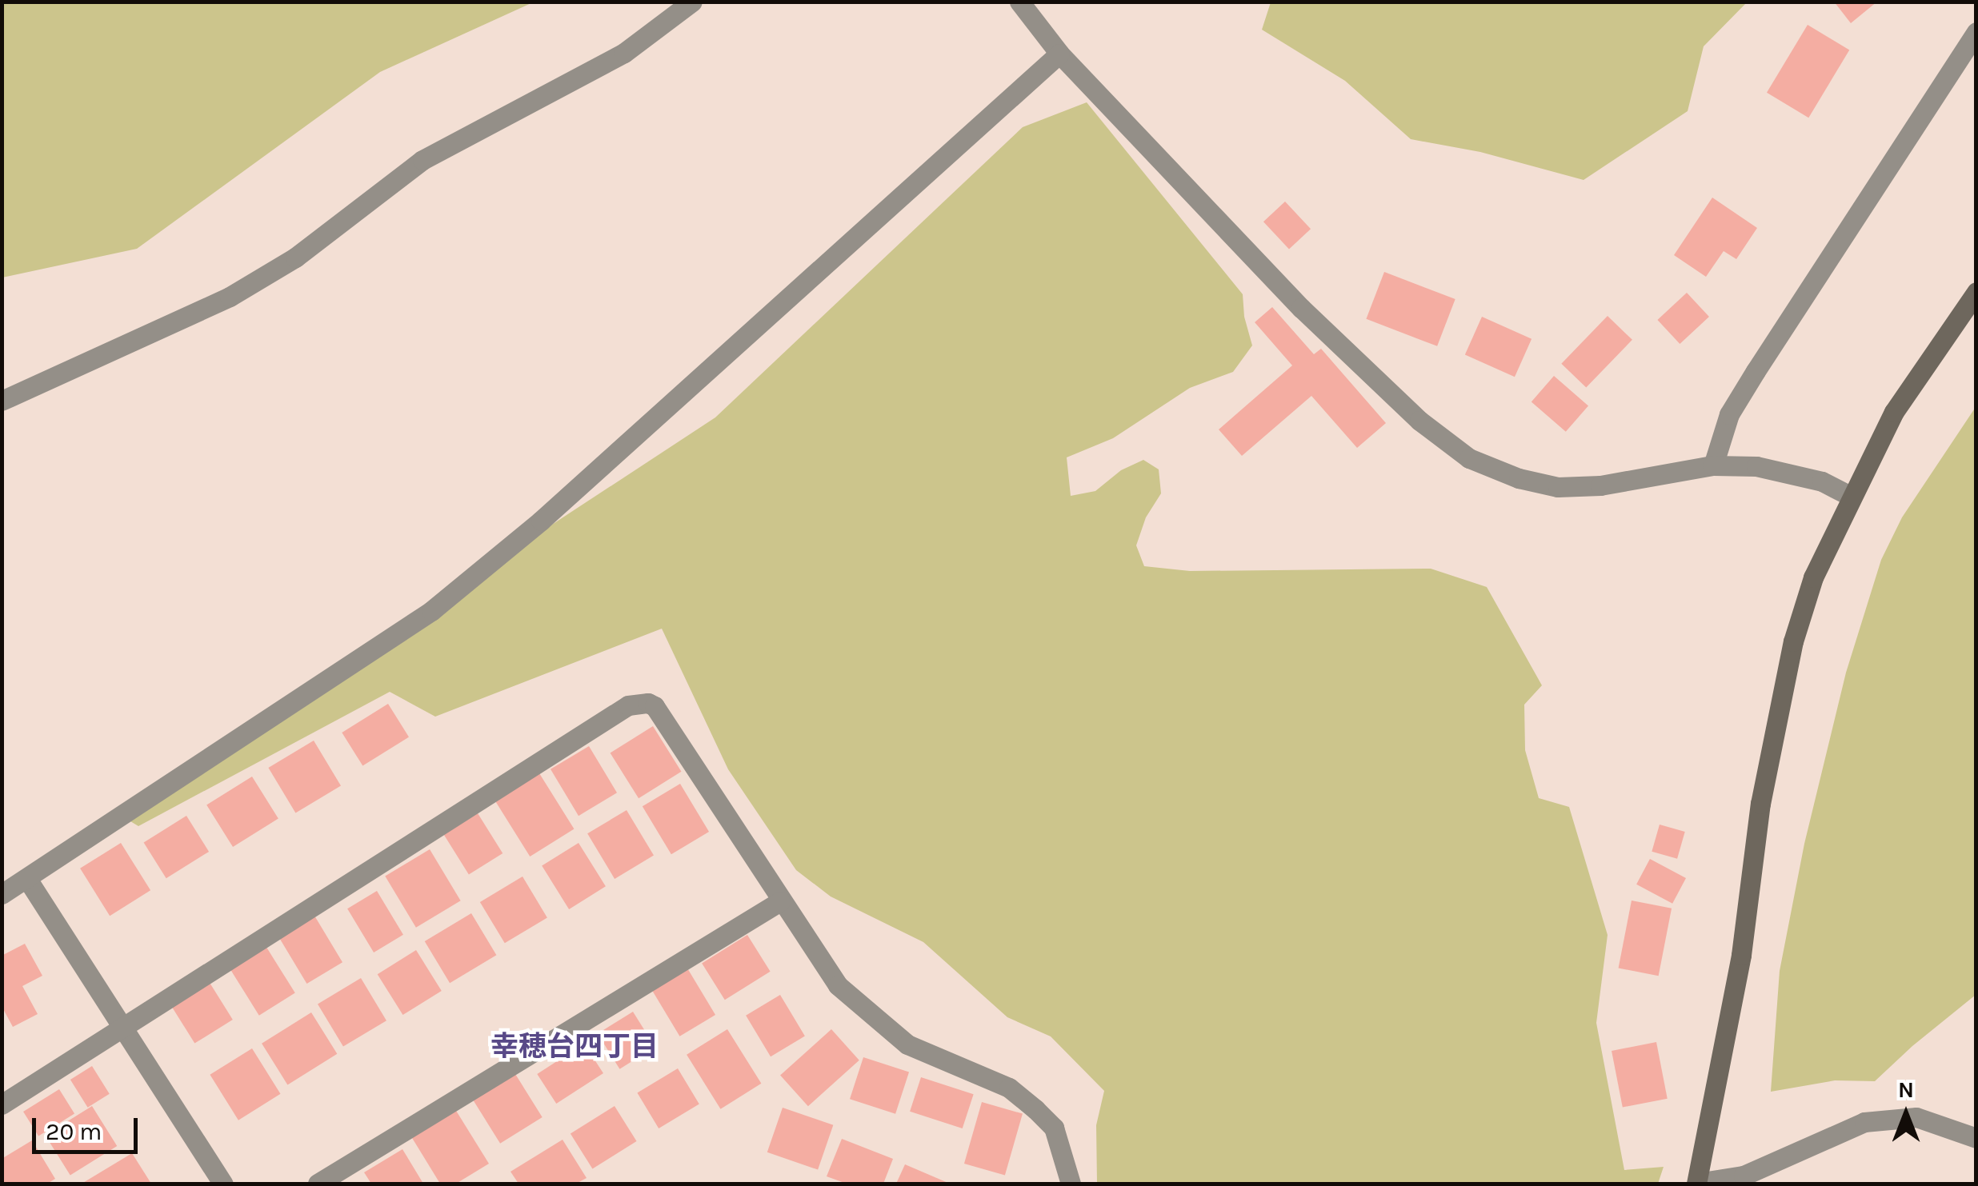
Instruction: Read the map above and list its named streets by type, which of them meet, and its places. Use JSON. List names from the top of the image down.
{
  "districts": ["幸穂台四丁目"],
  "scale_bar": "20 m",
  "north": "top"
}
